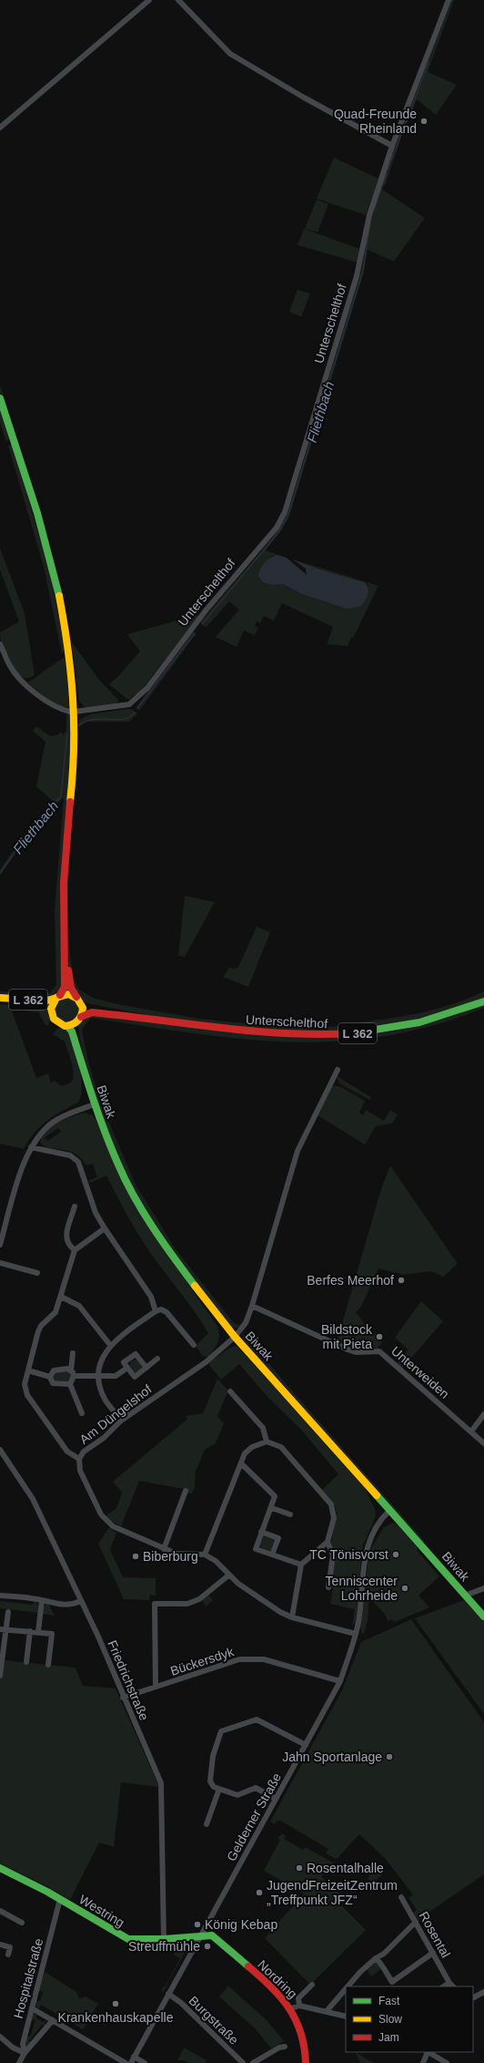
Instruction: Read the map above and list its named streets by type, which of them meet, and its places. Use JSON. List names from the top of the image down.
{
  "streets": {
    "street": [
      "Unterschelthof",
      "L 362",
      "Biwak",
      "Unterweiden",
      "Am Düngelshof",
      "Bückersdyk",
      "Friedrichstraße",
      "Gelderner Straße",
      "Westring",
      "Rosental",
      "Hospitalstraße",
      "Nordring",
      "Burgstraße"
    ]
  },
  "crossings": [
    ["Unterschelthof", "L 362"],
    ["Unterschelthof", "Biwak"],
    ["L 362", "Biwak"],
    ["Biwak", "Am Düngelshof"],
    ["Biwak", "Gelderner Straße"],
    ["Bückersdyk", "Friedrichstraße"],
    ["Bückersdyk", "Gelderner Straße"],
    ["Friedrichstraße", "Westring"],
    ["Gelderner Straße", "Westring"],
    ["Gelderner Straße", "Nordring"],
    ["Gelderner Straße", "Burgstraße"],
    ["Westring", "Hospitalstraße"],
    ["Westring", "Nordring"]
  ],
  "water": ["Fliethbach"],
  "places": [
    "Quad-Freunde Rheinland",
    "Berfes Meerhof",
    "Bildstock mit Pieta",
    "TC Tönisvorst",
    "Biberburg",
    "Tenniscenter Lohrheide",
    "Jahn Sportanlage",
    "Rosentalhalle",
    "JugendFreizeitZentrum „Treffpunkt JFZ“",
    "König Kebap",
    "Streuffmühle",
    "Krankenhauskapelle"
  ],
  "legend": ["Fast", "Slow", "Jam"]
}
